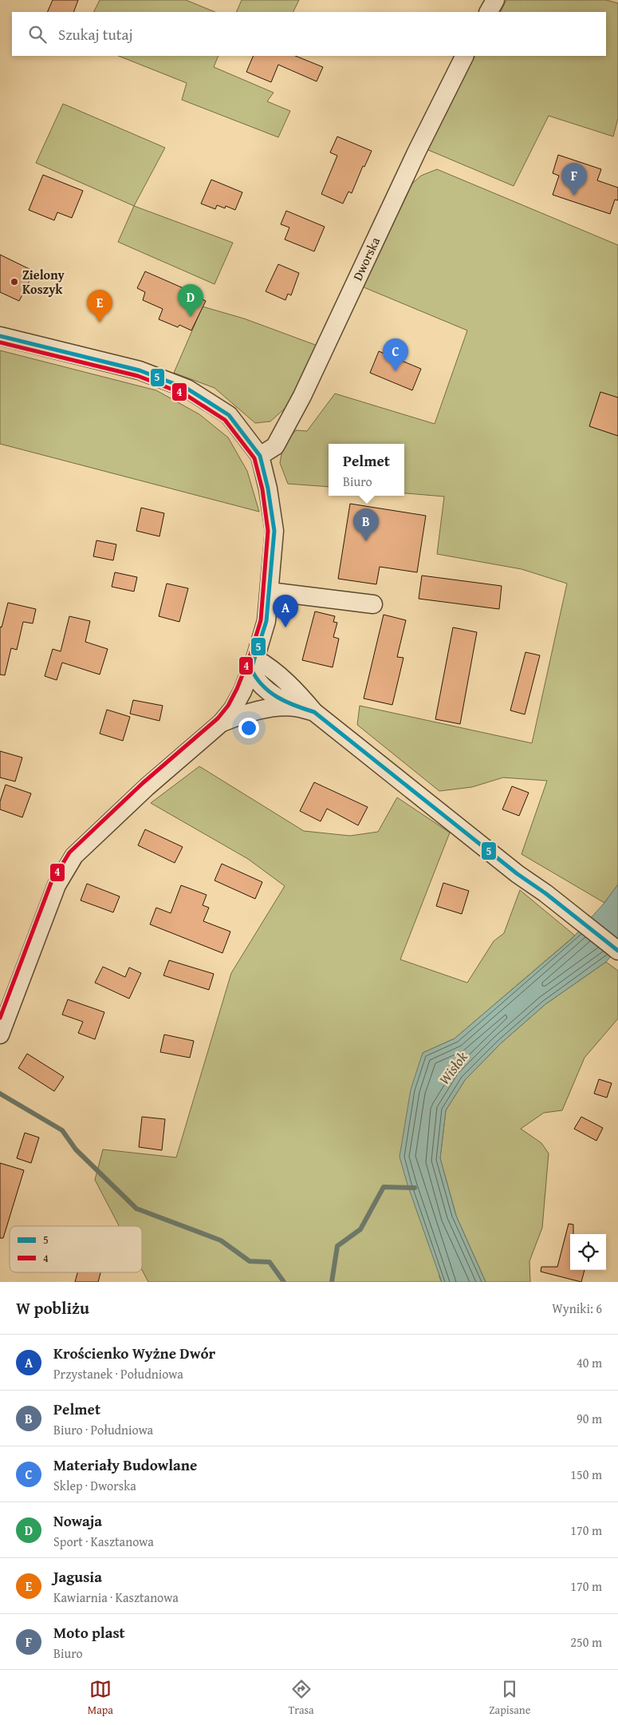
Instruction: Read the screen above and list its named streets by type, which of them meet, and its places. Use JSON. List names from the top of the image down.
{
  "streets": {
    "street": ["Dworska"]
  },
  "water": ["Wisłok"],
  "places": ["Zielony Koszyk"],
  "lines": ["transit line 5", "transit line 4"],
  "legend": ["5", "4"],
  "page": {
    "search": "Szukaj tutaj",
    "pins": [
      "F",
      "D",
      "E",
      "C",
      "B",
      "A"
    ],
    "popup": ["Pelmet", "Biuro"],
    "heading": ["W pobliżu", "Wyniki: 6"],
    "list": [
      {
        "mark": "A",
        "name": "Krościenko Wyżne Dwór",
        "note": "Przystanek · Południowa",
        "value": "40 m"
      },
      {
        "mark": "B",
        "name": "Pelmet",
        "note": "Biuro · Południowa",
        "value": "90 m"
      },
      {
        "mark": "C",
        "name": "Materiały Budowlane",
        "note": "Sklep · Dworska",
        "value": "150 m"
      },
      {
        "mark": "D",
        "name": "Nowaja",
        "note": "Sport · Kasztanowa",
        "value": "170 m"
      },
      {
        "mark": "E",
        "name": "Jagusia",
        "note": "Kawiarnia · Kasztanowa",
        "value": "170 m"
      },
      {
        "mark": "F",
        "name": "Moto plast",
        "note": "Biuro",
        "value": "250 m"
      }
    ],
    "nav": ["Mapa", "Trasa", "Zapisane"]
  }
}
